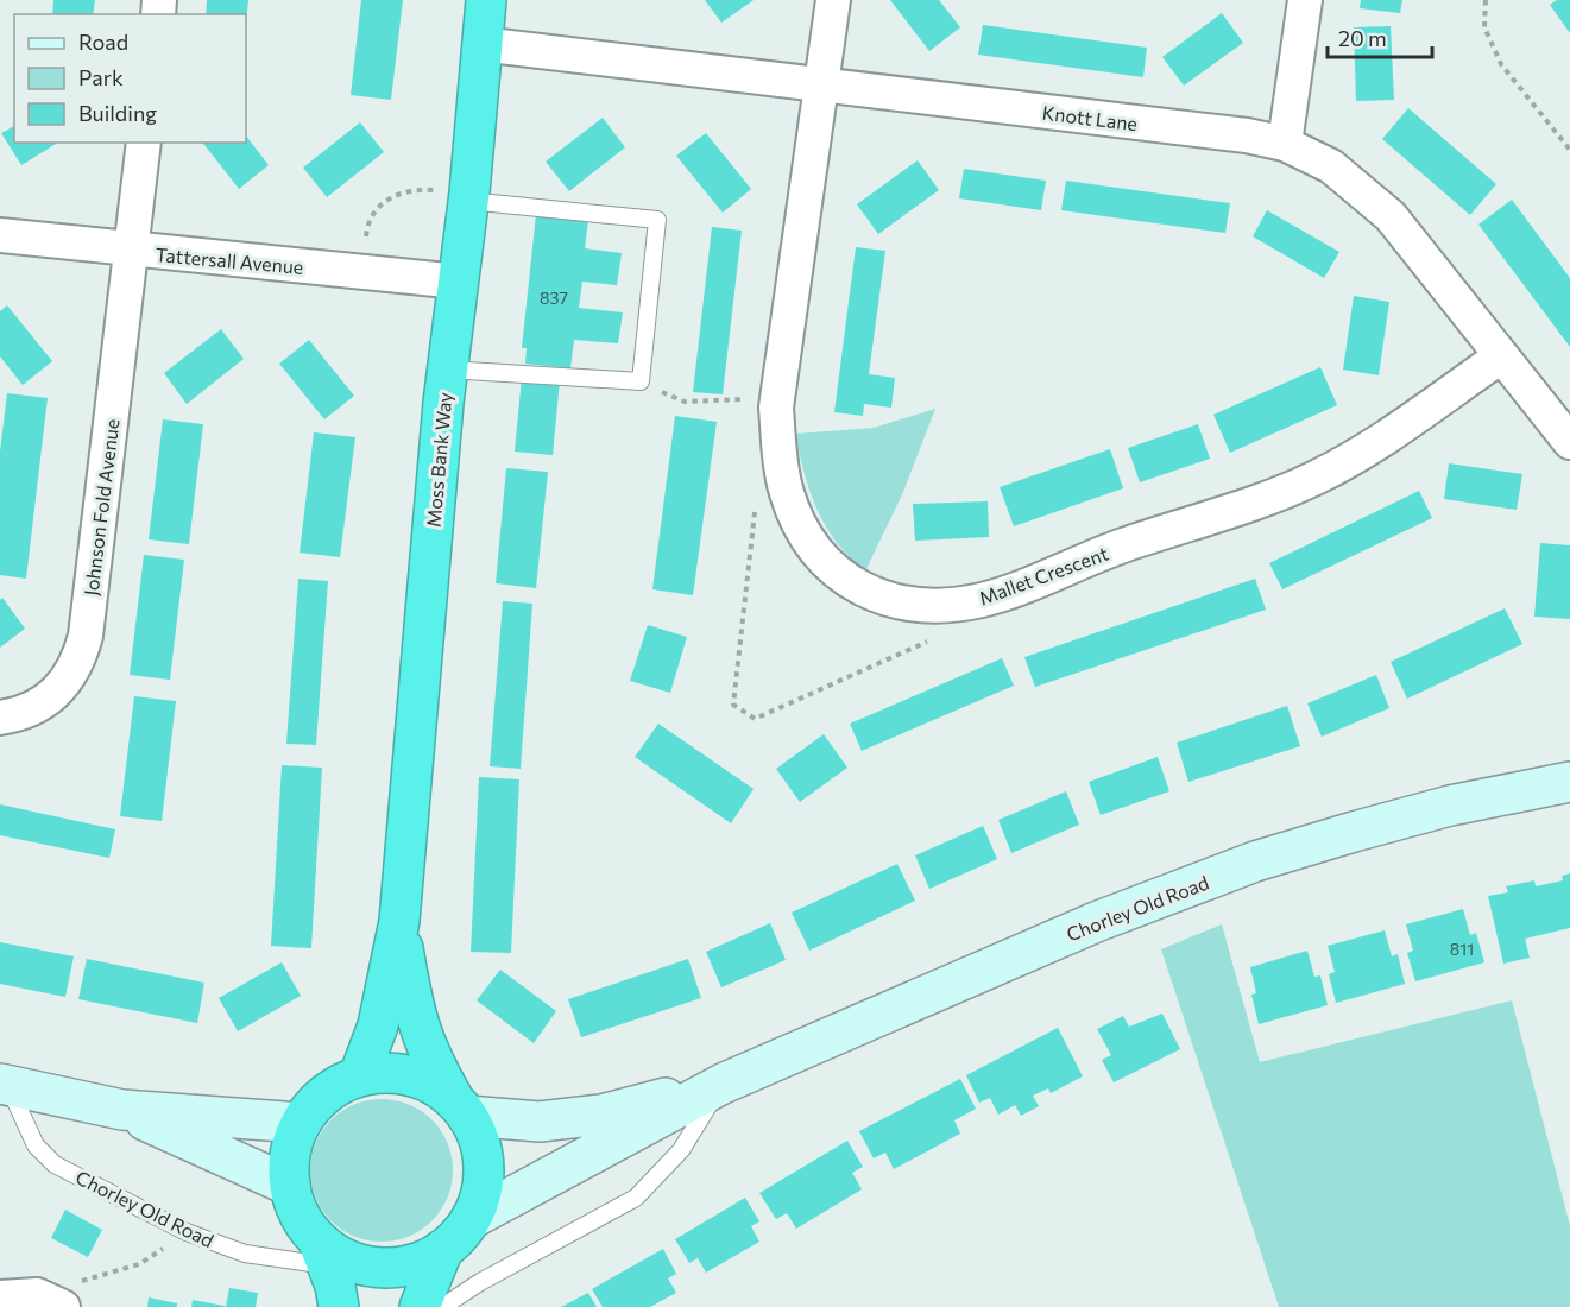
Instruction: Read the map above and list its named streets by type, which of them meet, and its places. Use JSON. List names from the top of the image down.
{
  "streets": {
    "highway": ["Moss Bank Way", "Chorley Old Road"],
    "street": [
      "Knott Lane",
      "Tattersall Avenue",
      "Johnson Fold Avenue",
      "Mallet Crescent"
    ]
  },
  "crossings": [
    ["Knott Lane", "Moss Bank Way"],
    ["Knott Lane", "Mallet Crescent"],
    ["Tattersall Avenue", "Moss Bank Way"],
    ["Tattersall Avenue", "Johnson Fold Avenue"],
    ["Moss Bank Way", "Chorley Old Road"]
  ],
  "house_numbers": ["837", "811"],
  "legend": ["Road", "Park", "Building"],
  "scale_bar": "20 m"
}
